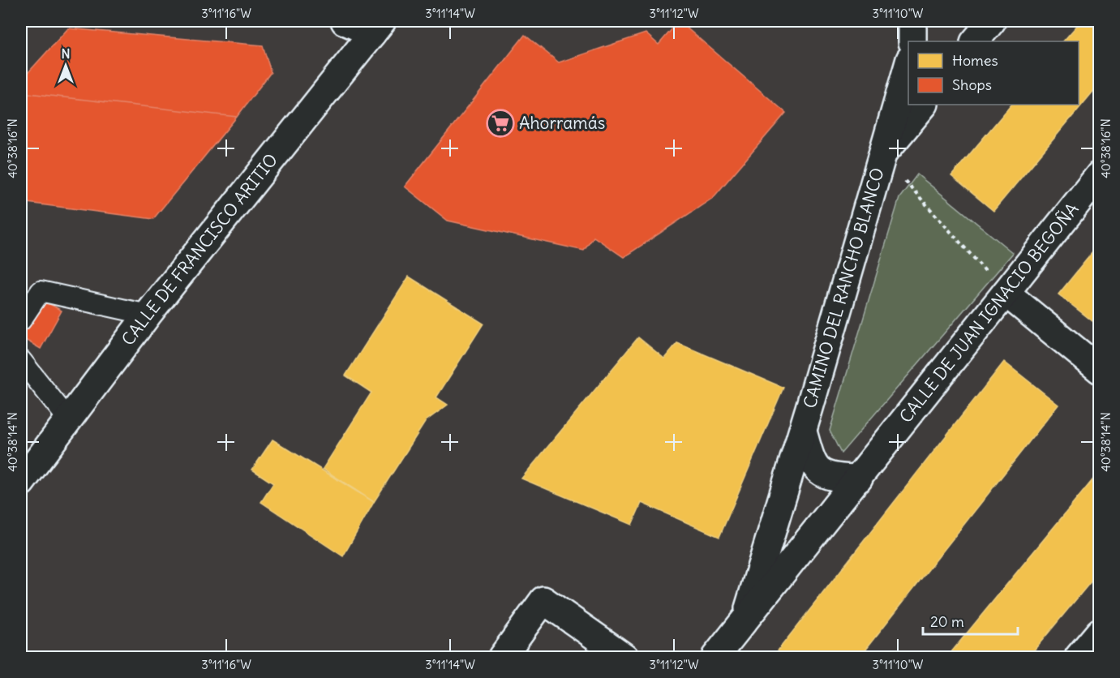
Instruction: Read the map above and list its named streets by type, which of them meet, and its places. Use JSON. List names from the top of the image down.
{
  "streets": {
    "street": ["CALLE DE FRANCISCO ARITIO", "CAMINO DEL RANCHO BLANCO", "CALLE DE JUAN IGNACIO BEGOÑA"]
  },
  "crossings": [
    ["CAMINO DEL RANCHO BLANCO", "CALLE DE JUAN IGNACIO BEGOÑA"]
  ],
  "places": {
    "supermarket": ["Ahorramás"]
  },
  "legend": ["Homes", "Shops"],
  "scale_bar": "20 m",
  "north": "top",
  "coordinates": [
    "3°11'16\"W",
    "3°11'14\"W",
    "3°11'12\"W",
    "3°11'10\"W",
    "40°38'16\"N",
    "40°38'14\"N"
  ]
}
